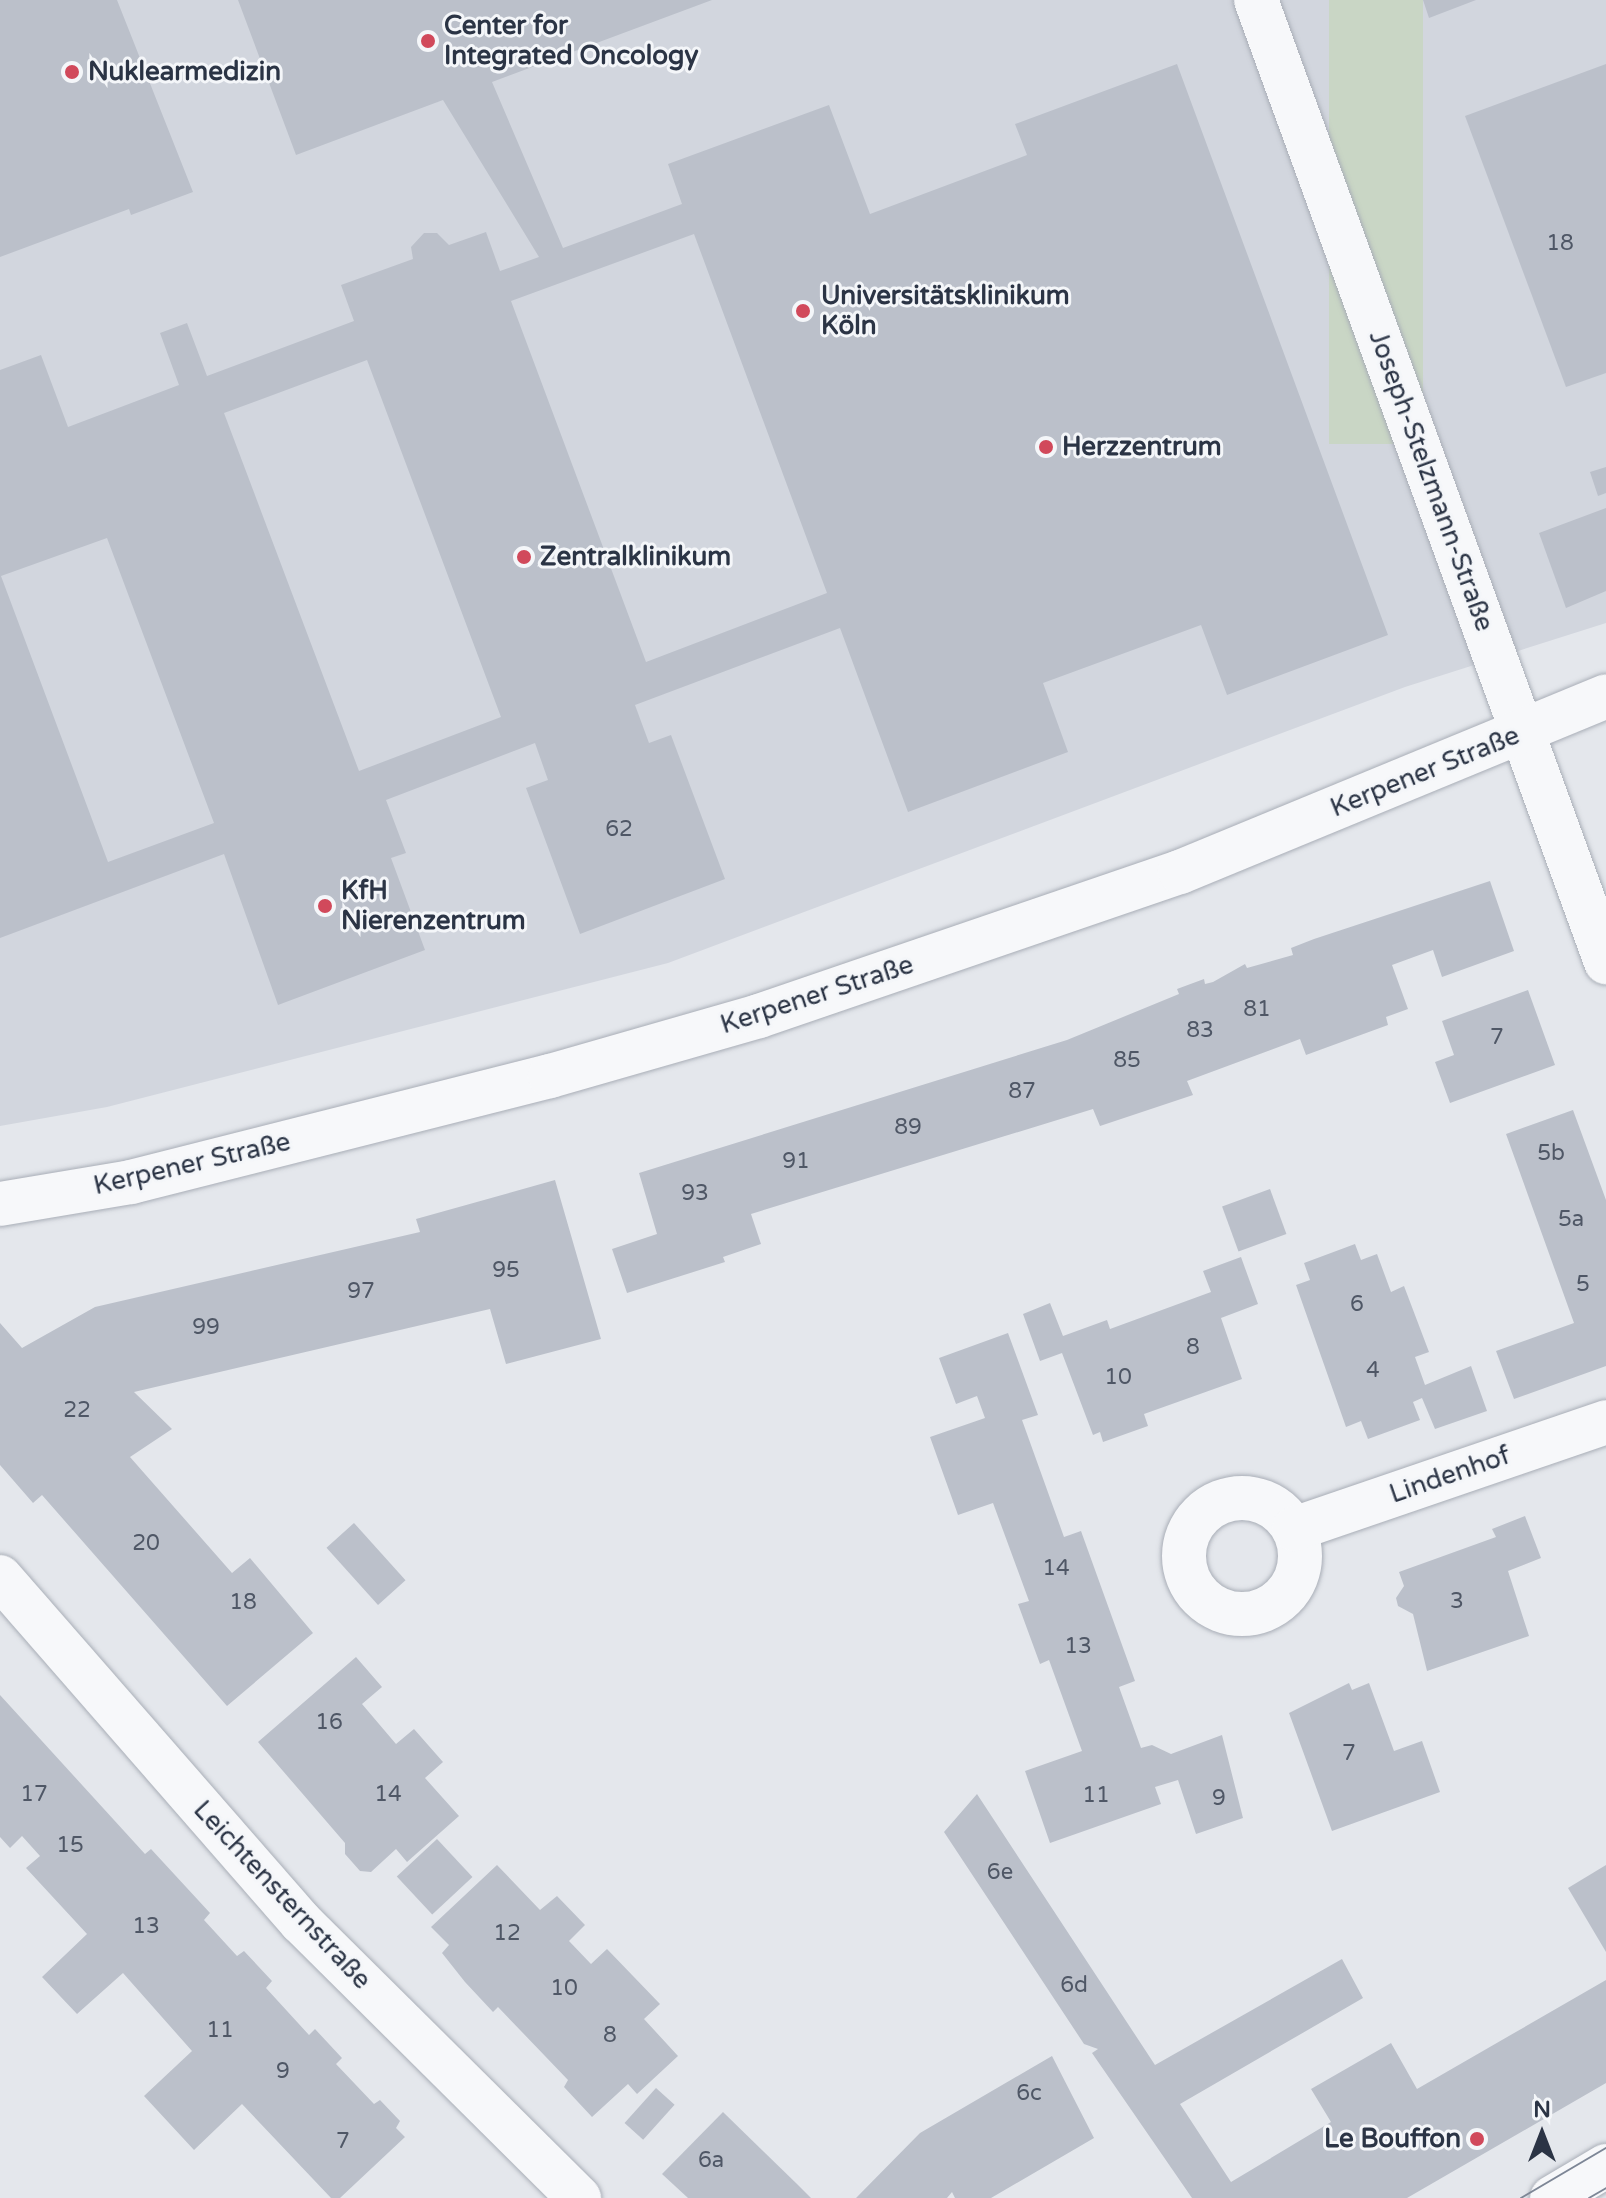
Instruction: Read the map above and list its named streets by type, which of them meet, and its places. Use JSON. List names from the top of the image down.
{
  "streets": {
    "street": [
      "Joseph-Stelzmann-Straße",
      "Kerpener Straße",
      "Lindenhof",
      "Leichtensternstraße"
    ]
  },
  "crossings": [
    ["Joseph-Stelzmann-Straße", "Kerpener Straße"]
  ],
  "places": [
    "Center for Integrated Oncology",
    "Nuklearmedizin",
    "Universitätsklinikum Köln",
    "Herzzentrum",
    "Zentralklinikum",
    "KfH Nierenzentrum",
    "Le Bouffon"
  ],
  "house_numbers": [
    "18",
    "62",
    "81",
    "83",
    "7",
    "85",
    "87",
    "89",
    "5b",
    "91",
    "93",
    "5a",
    "95",
    "5",
    "97",
    "6",
    "99",
    "8",
    "4",
    "10",
    "22",
    "20",
    "14",
    "3",
    "18",
    "13",
    "16",
    "7",
    "17",
    "14",
    "11",
    "9",
    "15",
    "6e",
    "13",
    "12",
    "6d",
    "10",
    "11",
    "8",
    "9",
    "6c",
    "7",
    "6a"
  ],
  "north": "top"
}
